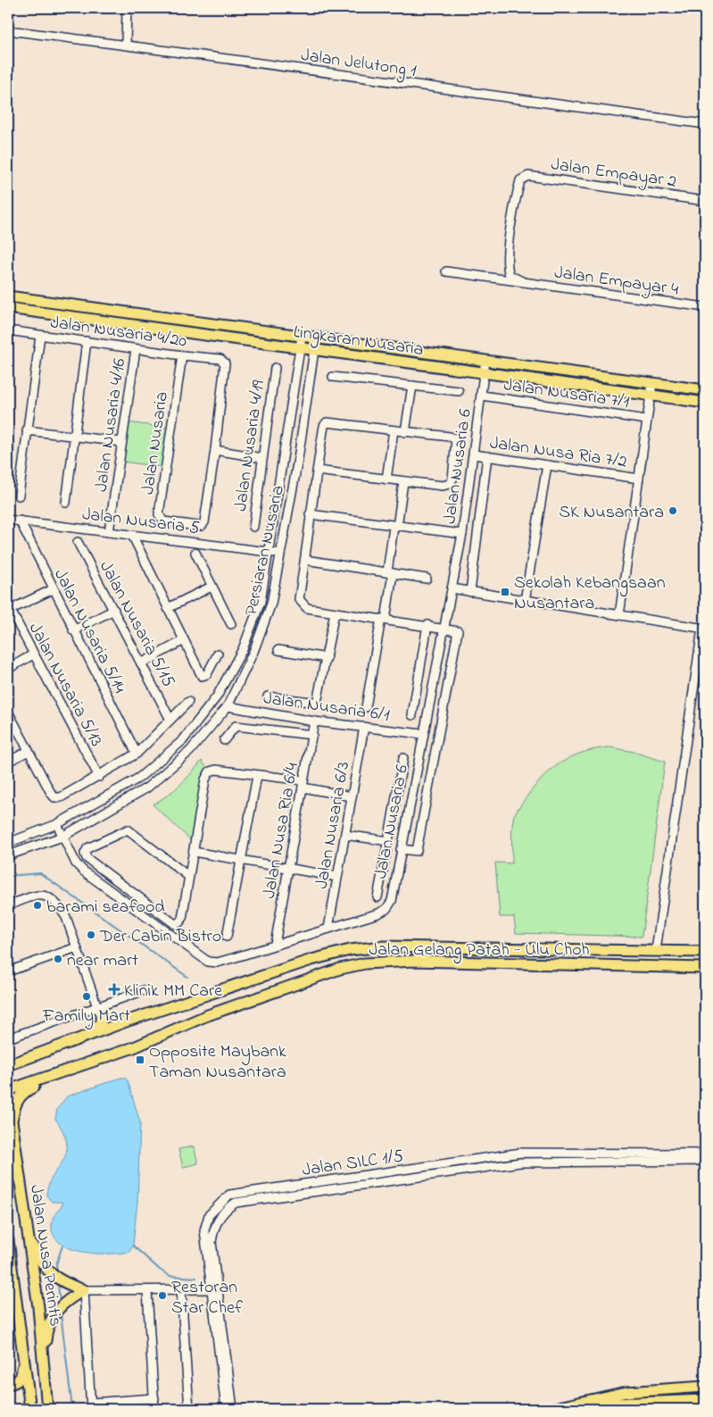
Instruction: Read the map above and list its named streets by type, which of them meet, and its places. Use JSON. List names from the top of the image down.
{
  "streets": {
    "main road": ["Lingkaran Nusaria", "Jalan Gelang Patah - Ulu Choh", "Jalan Nusa Perintis"],
    "street": [
      "Jalan Jelutong 1",
      "Jalan Empayar 2",
      "Jalan Empayar 4",
      "Jalan Nusaria 4/20",
      "Jalan Nusaria 7/1",
      "Jalan Nusaria 4/16",
      "Jalan Nusaria",
      "Jalan Nusaria 4/19",
      "Jalan Nusa Ria 7/2",
      "Jalan Nusaria 6",
      "Jalan Nusaria 5",
      "Persiaran Nusaria",
      "Jalan Nusaria 5/15",
      "Jalan Nusaria 5/14",
      "Jalan Nusaria 5/13",
      "Jalan Nusaria 6/1",
      "Jalan Nusaria 6/3",
      "Jalan Nusa Ria 6/4",
      "Jalan SILC 1/5"
    ]
  },
  "crossings": [
    ["Jalan Empayar 2", "Jalan Empayar 4"],
    ["Jalan Nusaria 4/20", "Jalan Nusaria 4/16"],
    ["Jalan Nusaria 4/20", "Jalan Nusaria"],
    ["Lingkaran Nusaria", "Jalan Nusaria 6"],
    ["Lingkaran Nusaria", "Persiaran Nusaria"],
    ["Jalan Nusaria 7/1", "Jalan Nusaria 6"],
    ["Jalan Nusaria 4/16", "Jalan Nusaria 5"],
    ["Jalan Nusa Ria 7/2", "Jalan Nusaria 6"],
    ["Jalan Nusaria 6", "Persiaran Nusaria"],
    ["Jalan Nusaria 6", "Jalan Nusaria 6/1"],
    ["Jalan Nusaria 6", "Jalan Nusaria 6/3"],
    ["Jalan Nusaria 6", "Jalan Nusa Ria 6/4"],
    ["Jalan Nusaria 5", "Persiaran Nusaria"],
    ["Jalan Nusaria 5", "Jalan Nusaria 5/14"],
    ["Persiaran Nusaria", "Jalan Nusaria 6/1"],
    ["Jalan Nusaria 6/1", "Jalan Nusaria 6/3"],
    ["Jalan Nusaria 6/1", "Jalan Nusa Ria 6/4"]
  ],
  "places": {
    "other": [
      "SK Nusantara",
      "barami seafood",
      "Der Cabin Bistro",
      "near mart",
      "Family Mart",
      "Restoran Star Chef"
    ],
    "transit": ["Sekolah Kebangsaan Nusantara", "Opposite Maybank Taman Nusantara"],
    "health": ["Klinik MM Care"]
  }
}
